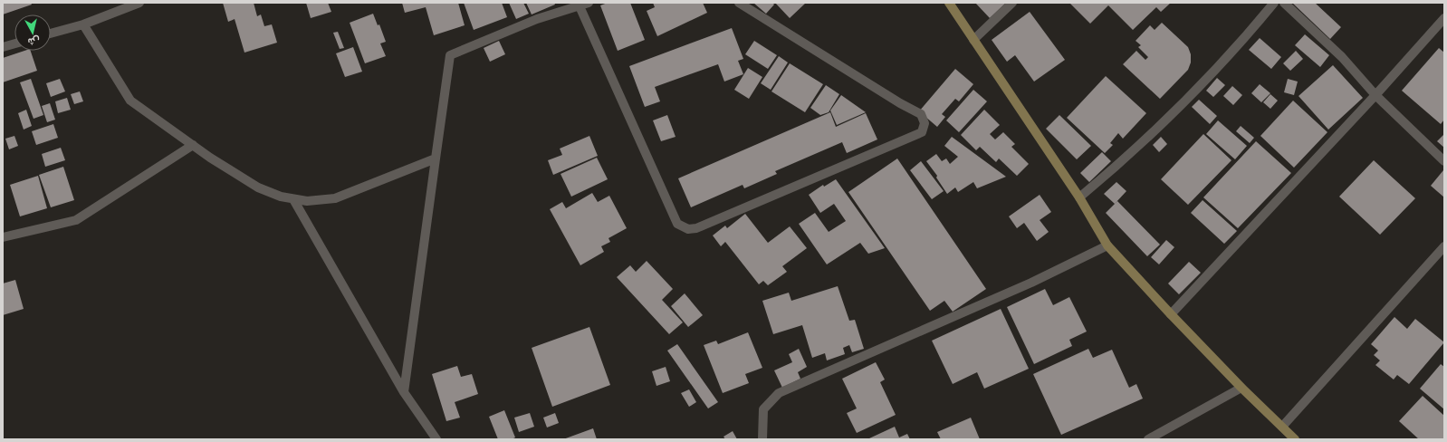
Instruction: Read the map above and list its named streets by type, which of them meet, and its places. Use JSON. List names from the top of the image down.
{
  "north": "bottom"
}
